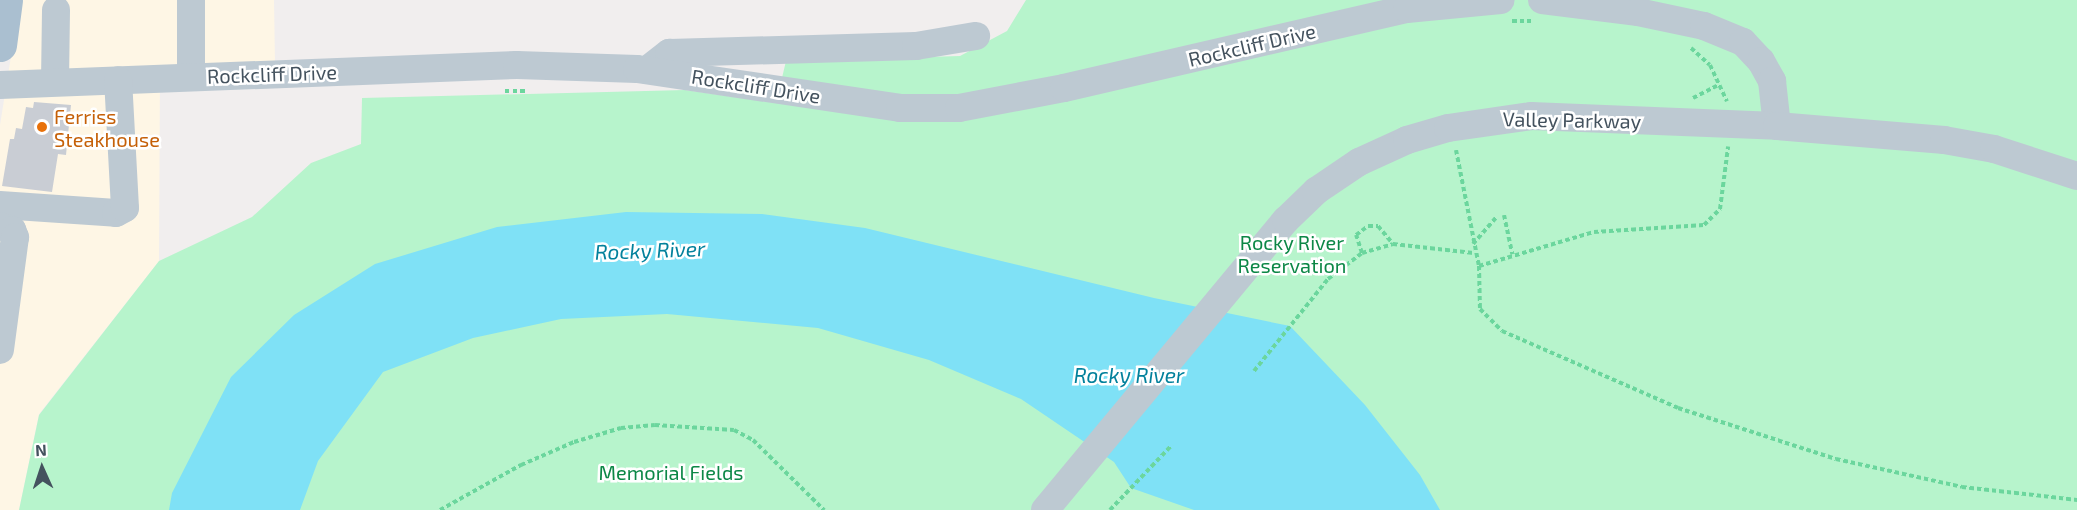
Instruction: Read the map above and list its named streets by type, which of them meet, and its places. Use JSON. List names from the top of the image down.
{
  "streets": {
    "street": ["Rockcliff Drive", "Valley Parkway"]
  },
  "water": ["Rocky River"],
  "parks": ["Rocky River Reservation", "Memorial Fields"],
  "places": ["Ferriss Steakhouse"],
  "north": "top"
}
